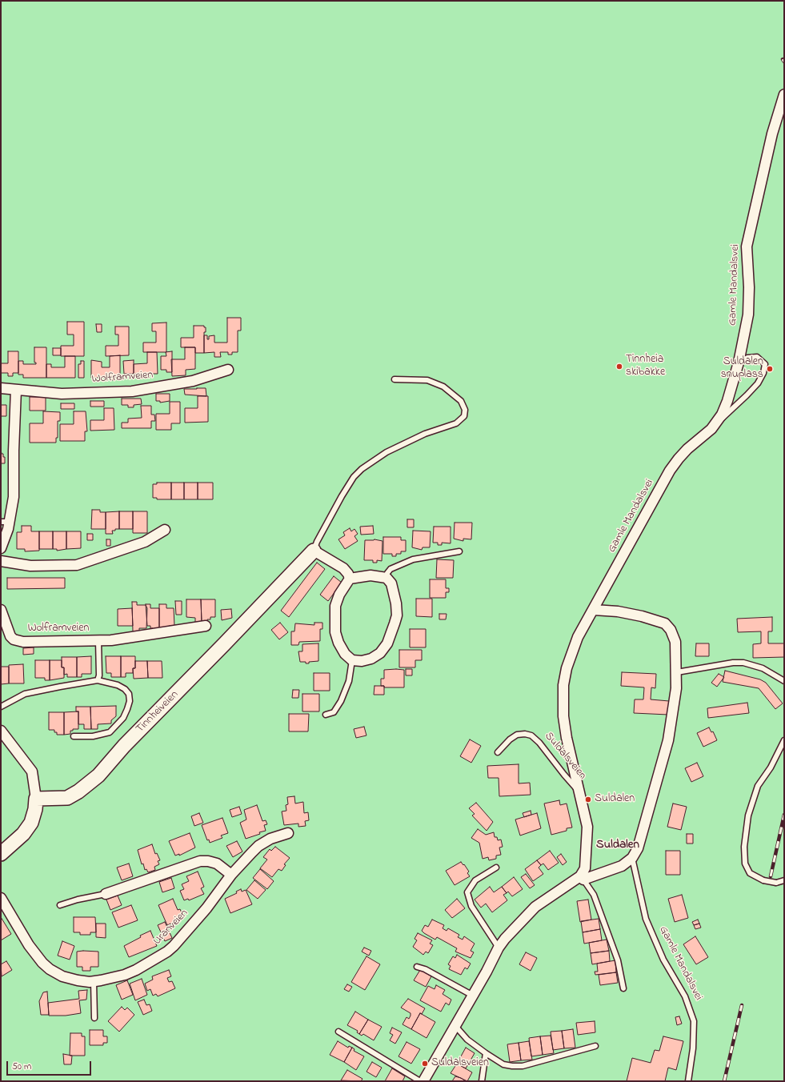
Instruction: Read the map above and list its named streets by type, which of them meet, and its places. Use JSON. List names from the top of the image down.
{
  "streets": {
    "street": [
      "Gamle Mandalsvei",
      "Wolframveien",
      "Tinnheiveien",
      "Suldalsveien",
      "Uranveien"
    ]
  },
  "crossings": [
    ["Gamle Mandalsvei", "Suldalsveien"]
  ],
  "districts": ["Suldalen"],
  "places": [
    "Tinnheia skibakke",
    "Suldalen snuplass",
    "Suldalen",
    "Suldalsveien"
  ],
  "scale_bar": "50 m"
}
